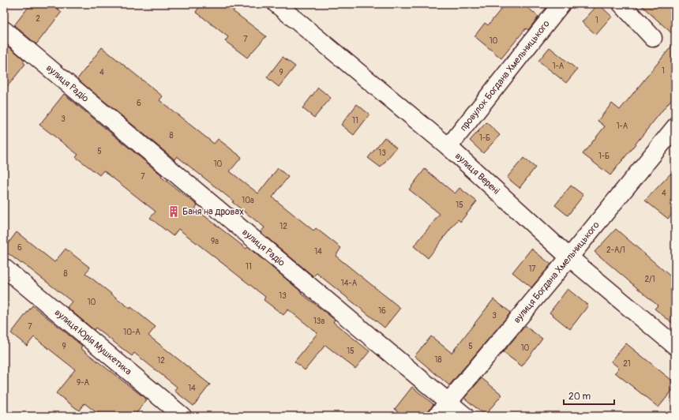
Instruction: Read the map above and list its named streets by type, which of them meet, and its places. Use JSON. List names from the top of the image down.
{
  "streets": {
    "street": [
      "провулок Богдана Хмельницького",
      "вулиця Радіо",
      "вулиця Верені",
      "вулиця Богдана Хмельницького",
      "вулиця Юрія Мушкетика"
    ]
  },
  "crossings": [
    ["провулок Богдана Хмельницького", "вулиця Верені"],
    ["вулиця Радіо", "вулиця Богдана Хмельницького"],
    ["вулиця Верені", "вулиця Богдана Хмельницького"]
  ],
  "places": {
    "building": ["Баня на дровах"]
  },
  "house_numbers": [
    "2",
    "1",
    "7",
    "10",
    "1-А",
    "1",
    "4",
    "9",
    "6",
    "3",
    "11",
    "1-А",
    "8",
    "1-Б",
    "5",
    "13",
    "1-Б",
    "10",
    "7",
    "4",
    "10а",
    "15",
    "12",
    "9а",
    "6",
    "2-А/1",
    "14",
    "11",
    "17",
    "8",
    "2/1",
    "14-А",
    "13",
    "10",
    "16",
    "3",
    "13а",
    "7",
    "10-А",
    "9",
    "5",
    "10",
    "15",
    "18",
    "12",
    "21",
    "9-А",
    "14"
  ],
  "scale_bar": "20 m"
}
